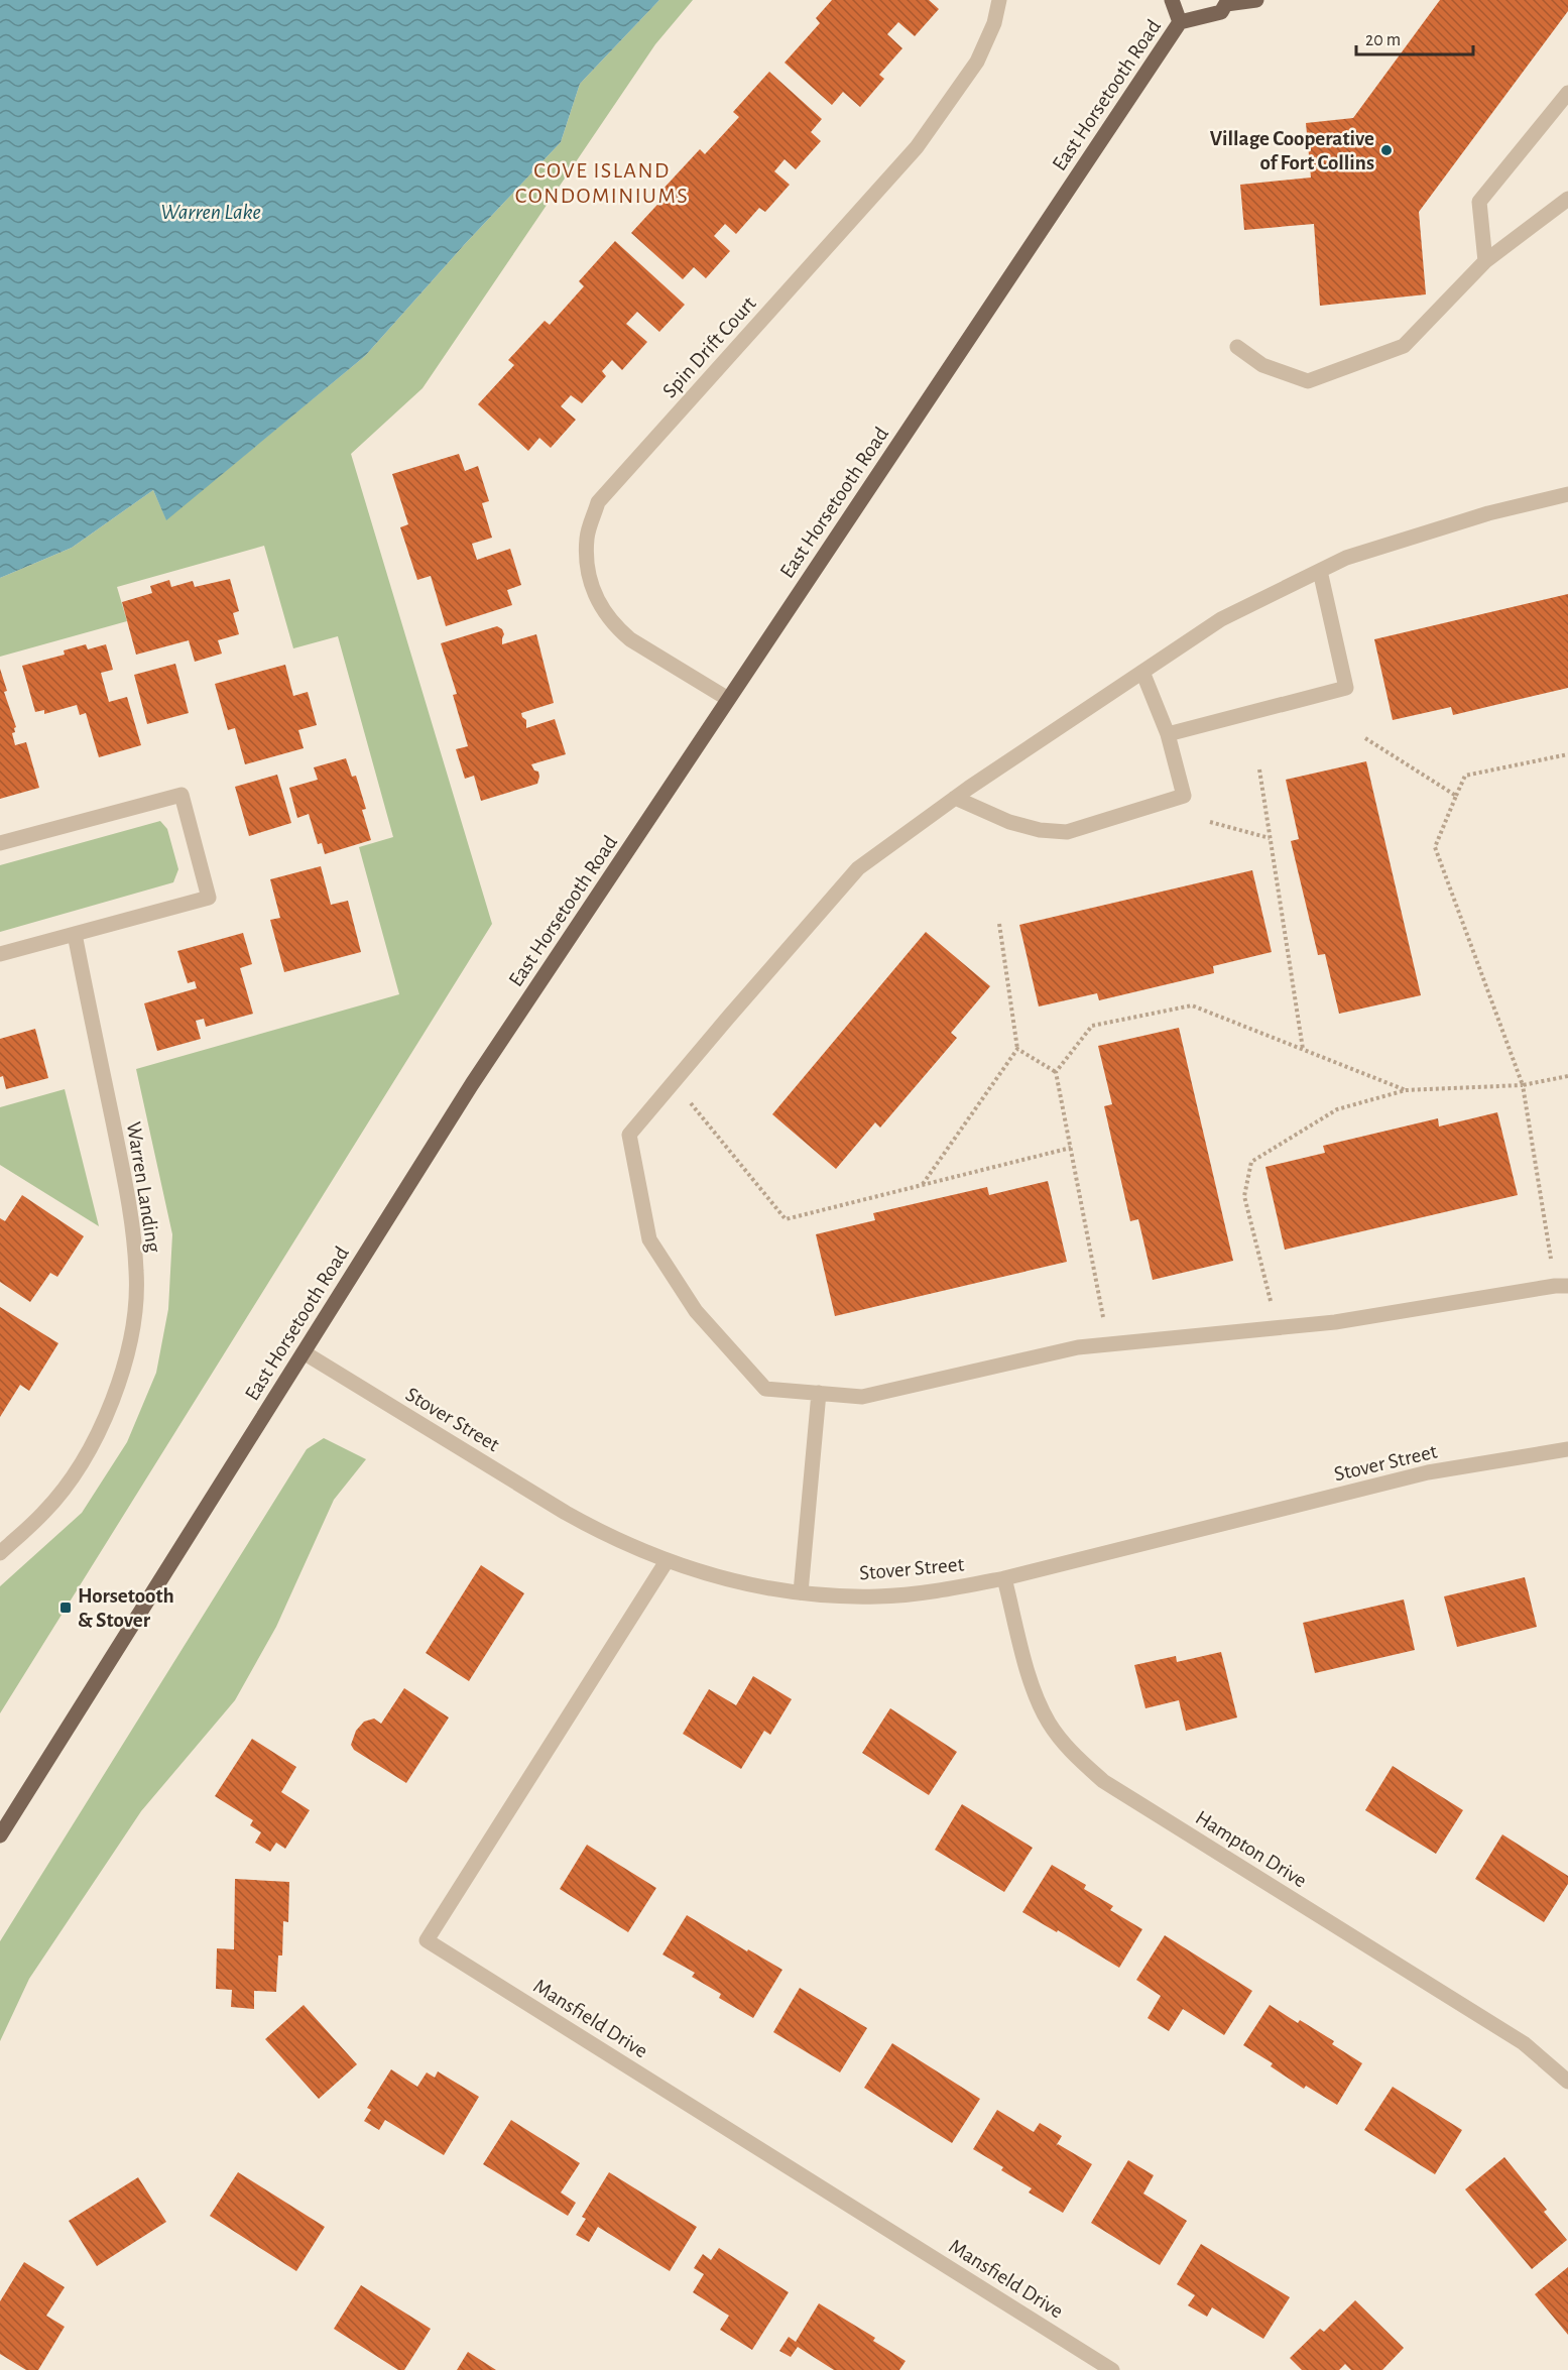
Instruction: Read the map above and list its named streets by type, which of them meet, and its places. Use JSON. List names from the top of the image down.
{
  "streets": {
    "main road": ["East Horsetooth Road"],
    "street": [
      "Spin Drift Court",
      "Warren Landing",
      "Stover Street",
      "Hampton Drive",
      "Mansfield Drive"
    ]
  },
  "crossings": [
    ["East Horsetooth Road", "Spin Drift Court"],
    ["East Horsetooth Road", "Stover Street"],
    ["Stover Street", "Hampton Drive"],
    ["Stover Street", "Mansfield Drive"]
  ],
  "districts": ["COVE ISLAND CONDOMINIUMS"],
  "water": ["Warren Lake"],
  "places": {
    "other": ["Village Cooperative of Fort Collins"],
    "transit": ["Horsetooth & Stover"]
  },
  "scale_bar": "20 m"
}
